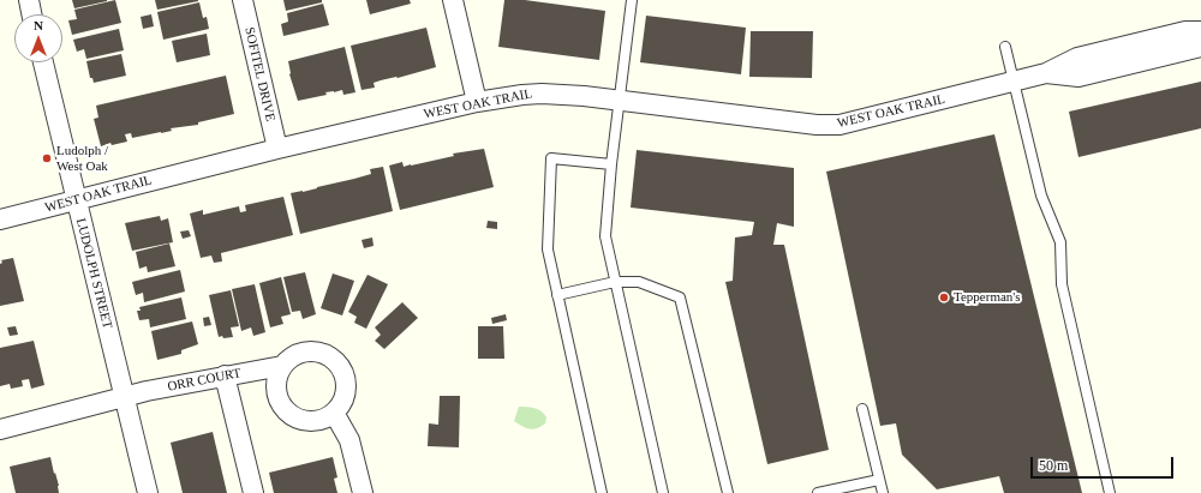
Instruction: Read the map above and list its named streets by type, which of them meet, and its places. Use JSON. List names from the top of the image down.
{
  "streets": {
    "street": [
      "SOFITEL DRIVE",
      "WEST OAK TRAIL",
      "LUDOLPH STREET",
      "ORR COURT"
    ]
  },
  "crossings": [
    ["SOFITEL DRIVE", "WEST OAK TRAIL"],
    ["WEST OAK TRAIL", "LUDOLPH STREET"],
    ["LUDOLPH STREET", "ORR COURT"]
  ],
  "places": ["Ludolph / West Oak", "Tepperman's"],
  "scale_bar": "50 m",
  "north": "top"
}
